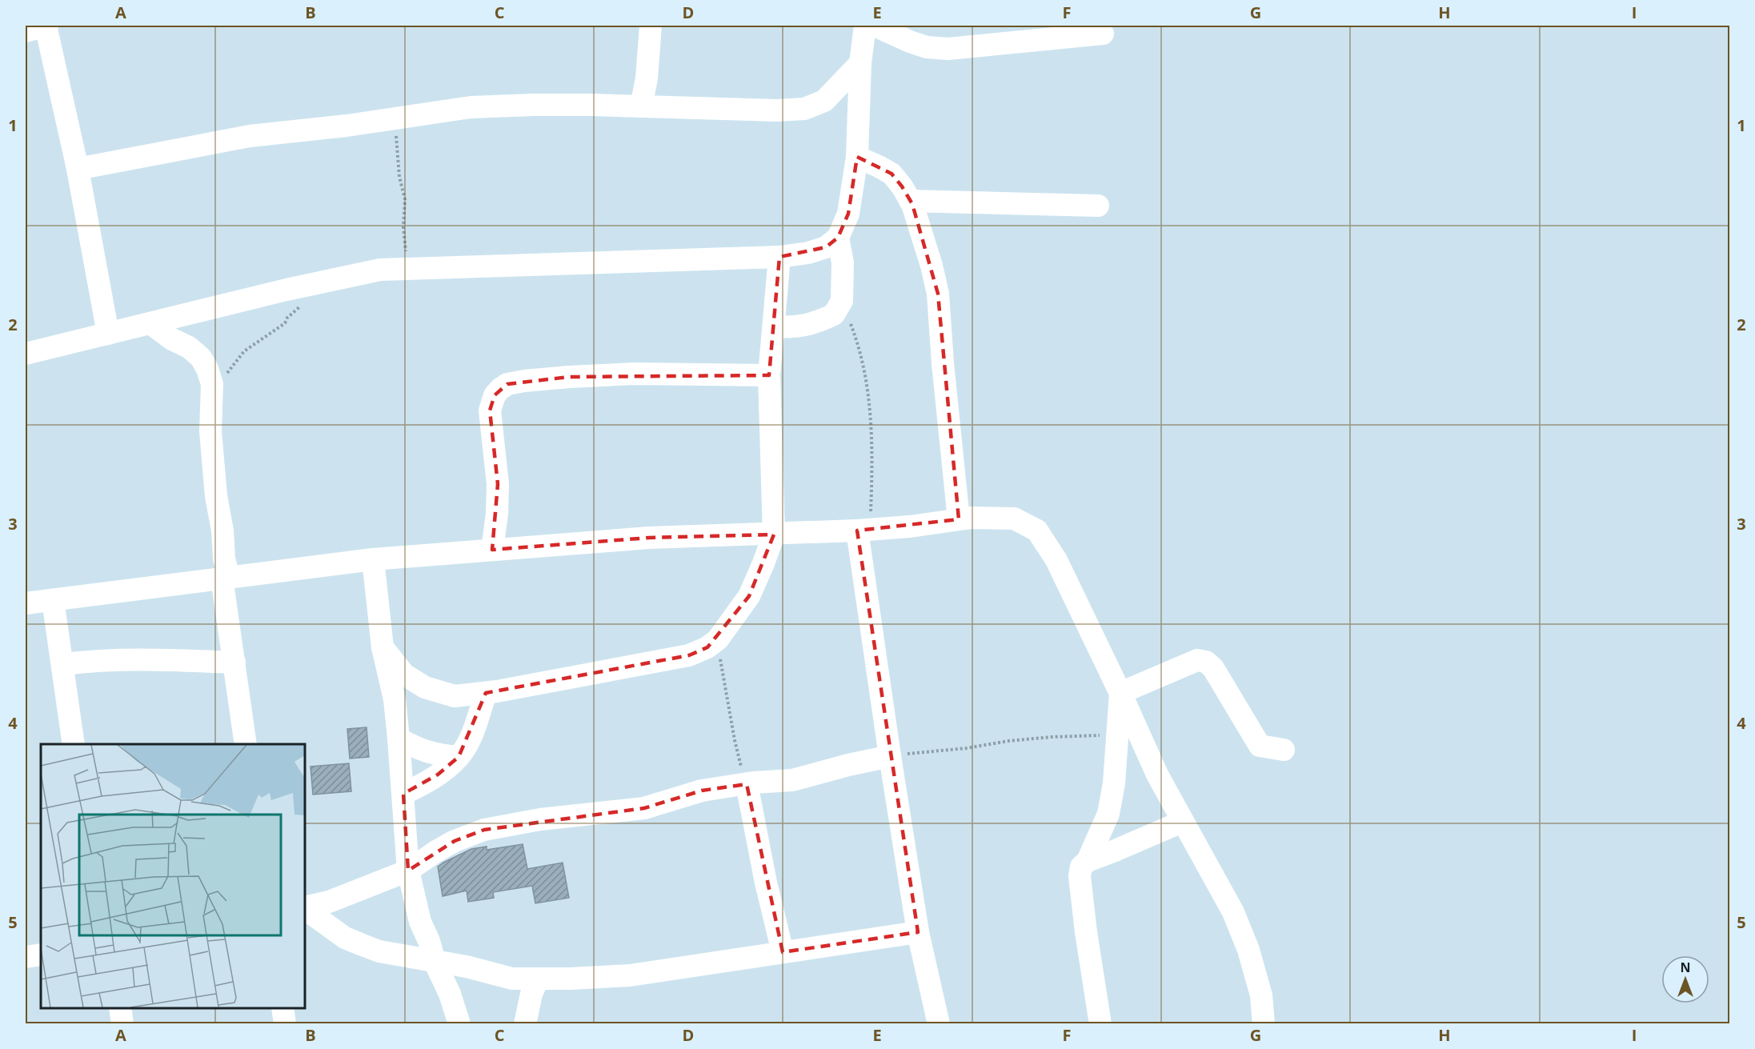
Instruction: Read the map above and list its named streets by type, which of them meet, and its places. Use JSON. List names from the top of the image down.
{
  "north": "top",
  "grid": {
    "columns": [
      "A",
      "B",
      "C",
      "D",
      "E",
      "F",
      "G",
      "H",
      "I"
    ],
    "rows": [
      "1",
      "2",
      "3",
      "4",
      "5"
    ]
  }
}
